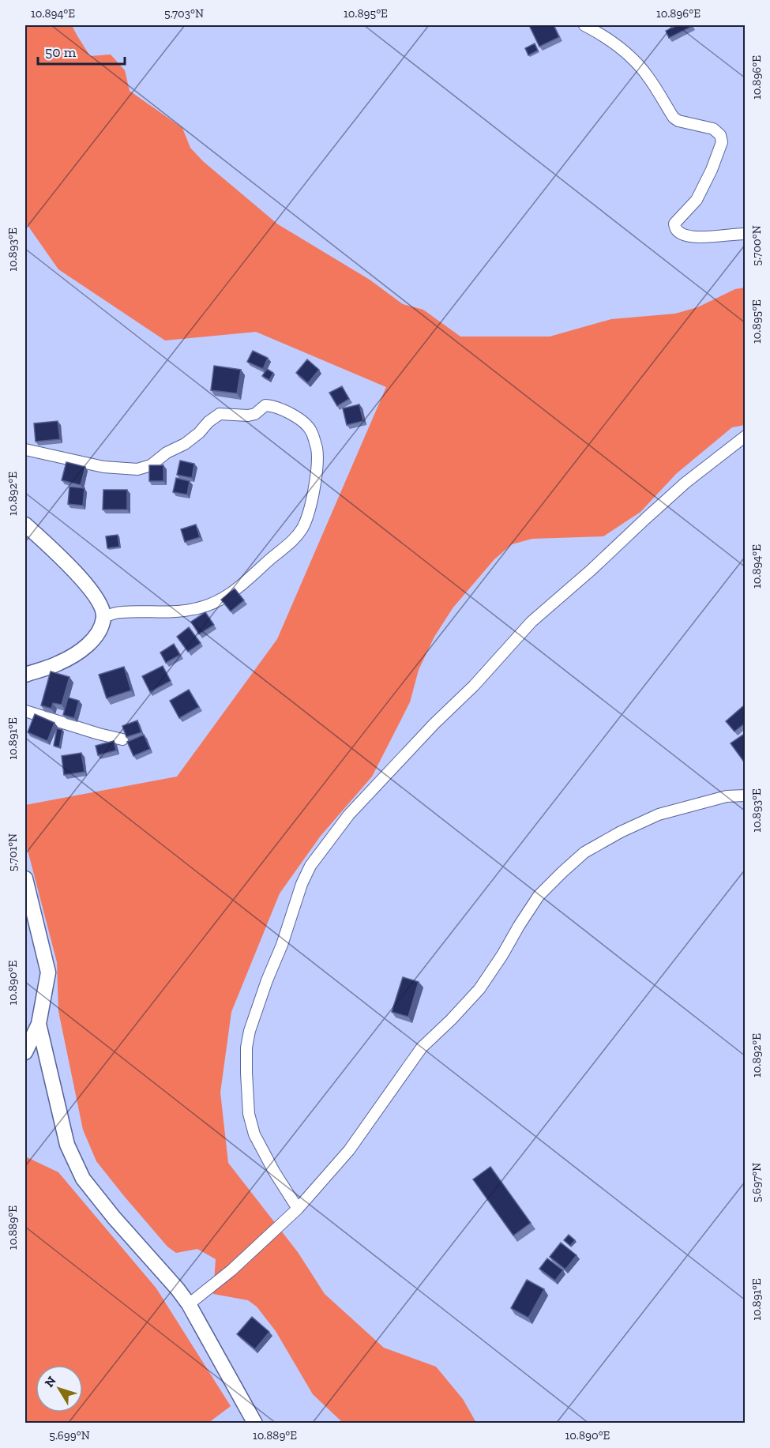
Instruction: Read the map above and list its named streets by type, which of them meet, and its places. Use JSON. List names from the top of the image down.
{
  "scale_bar": "50 m",
  "north": "top left",
  "coordinates": [
    "10.894°E",
    "5.703°N",
    "10.895°E",
    "10.896°E",
    "5.700°N",
    "10.893°E",
    "10.892°E",
    "10.891°E",
    "5.701°N",
    "10.890°E",
    "5.697°N",
    "10.889°E",
    "5.699°N"
  ]
}
